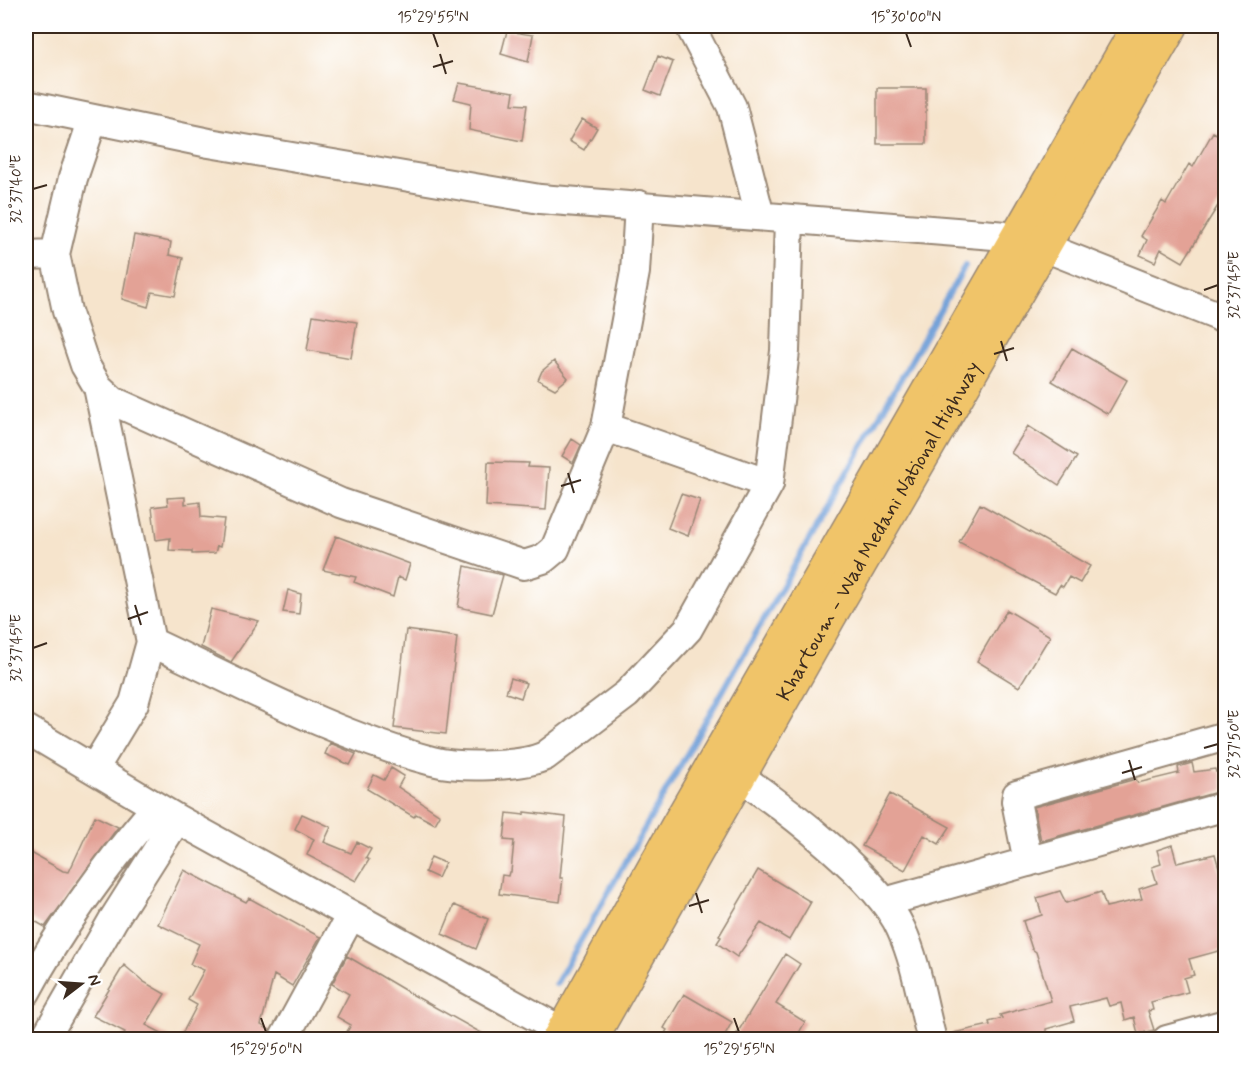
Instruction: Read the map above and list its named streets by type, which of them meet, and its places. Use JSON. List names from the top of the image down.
{
  "streets": {
    "highway": ["Khartoum - Wad Medani National Highway"]
  },
  "north": "right",
  "coordinates": [
    "15°29'55\"N",
    "15°30'00\"N",
    "32°37'40\"E",
    "32°37'45\"E",
    "32°37'50\"E",
    "15°29'50\"N"
  ]
}
